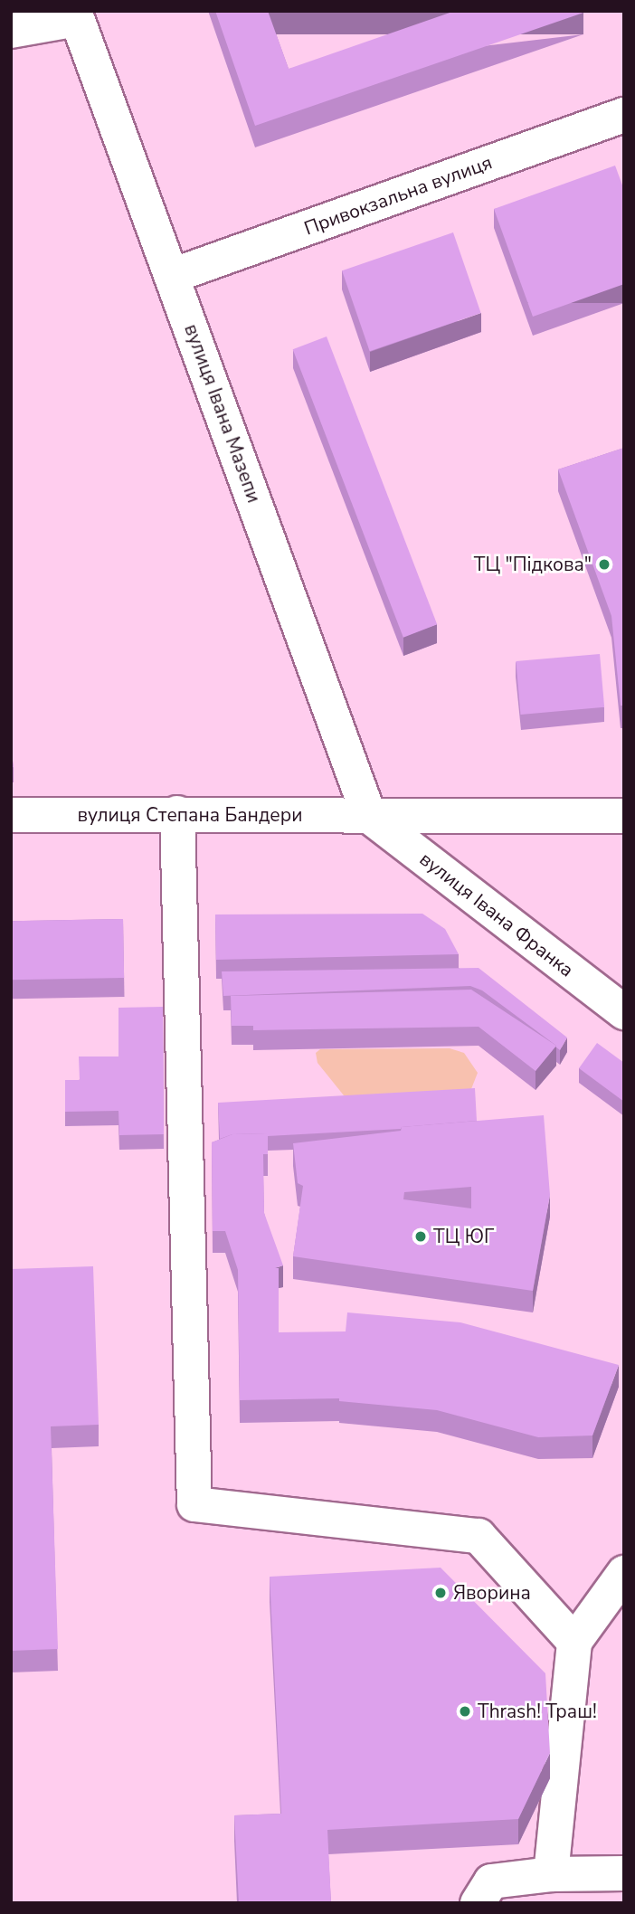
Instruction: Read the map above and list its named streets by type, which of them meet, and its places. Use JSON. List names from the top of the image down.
{
  "streets": {
    "street": [
      "Привокзальна вулиця",
      "вулиця Івана Мазепи",
      "вулиця Степана Бандери",
      "вулиця Івана Франка"
    ]
  },
  "crossings": [
    ["Привокзальна вулиця", "вулиця Івана Мазепи"],
    ["вулиця Івана Мазепи", "вулиця Степана Бандери"],
    ["вулиця Івана Мазепи", "вулиця Івана Франка"],
    ["вулиця Степана Бандери", "вулиця Івана Франка"]
  ],
  "places": [
    "ТЦ \"Підкова\"",
    "ТЦ ЮГ",
    "Яворина",
    "Thrash! Траш!"
  ]
}
